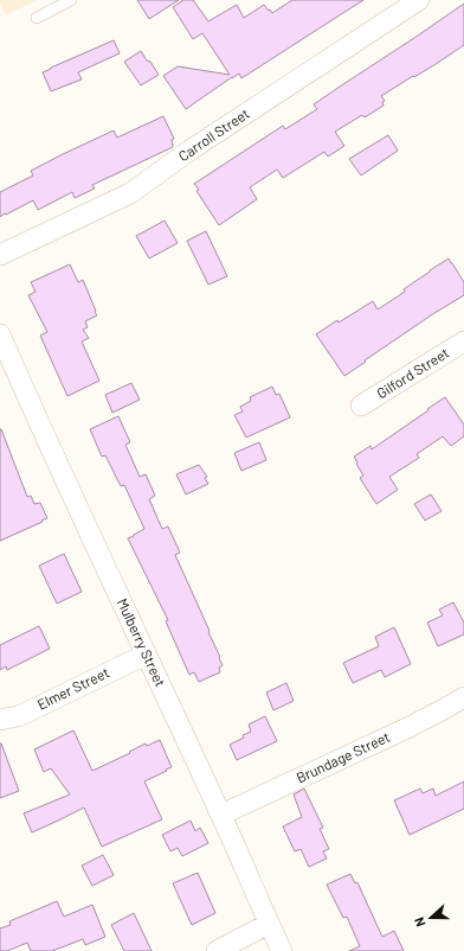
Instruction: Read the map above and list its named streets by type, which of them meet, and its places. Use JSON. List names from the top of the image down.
{
  "streets": {
    "street": [
      "Carroll Street",
      "Gilford Street",
      "Mulberry Street",
      "Elmer Street",
      "Brundage Street"
    ]
  },
  "crossings": [
    ["Mulberry Street", "Elmer Street"],
    ["Mulberry Street", "Brundage Street"]
  ],
  "north": "left"
}
